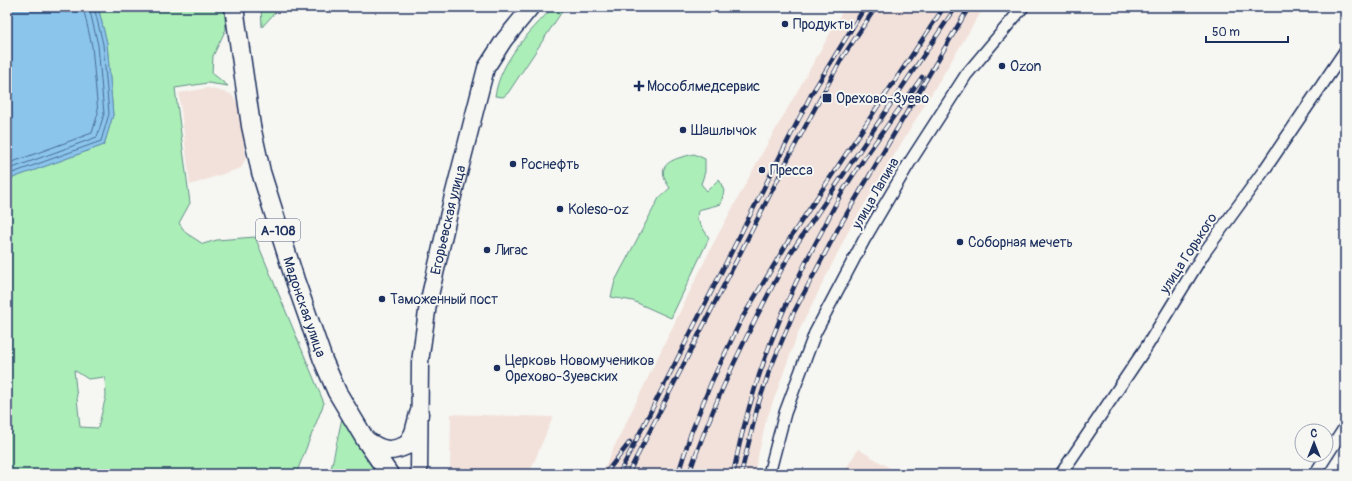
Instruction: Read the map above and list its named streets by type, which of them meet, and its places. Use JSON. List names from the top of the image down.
{
  "streets": {
    "highway": ["А-108", "Мадонская улица"],
    "main road": ["Егорьевская улица"],
    "street": ["улица Лапина", "улица Горького"]
  },
  "places": {
    "other": [
      "Продукты",
      "Ozon",
      "Шашлычок",
      "Роснефть",
      "Пресса",
      "Koleso-oz",
      "Соборная мечеть",
      "Лигас",
      "Таможенный пост",
      "Церковь Новомучеников Орехово-Зуевских"
    ],
    "health": ["Мособлмедсервис"],
    "transit": ["Орехово-Зуево"]
  },
  "scale_bar": "50 m",
  "north": "top"
}
